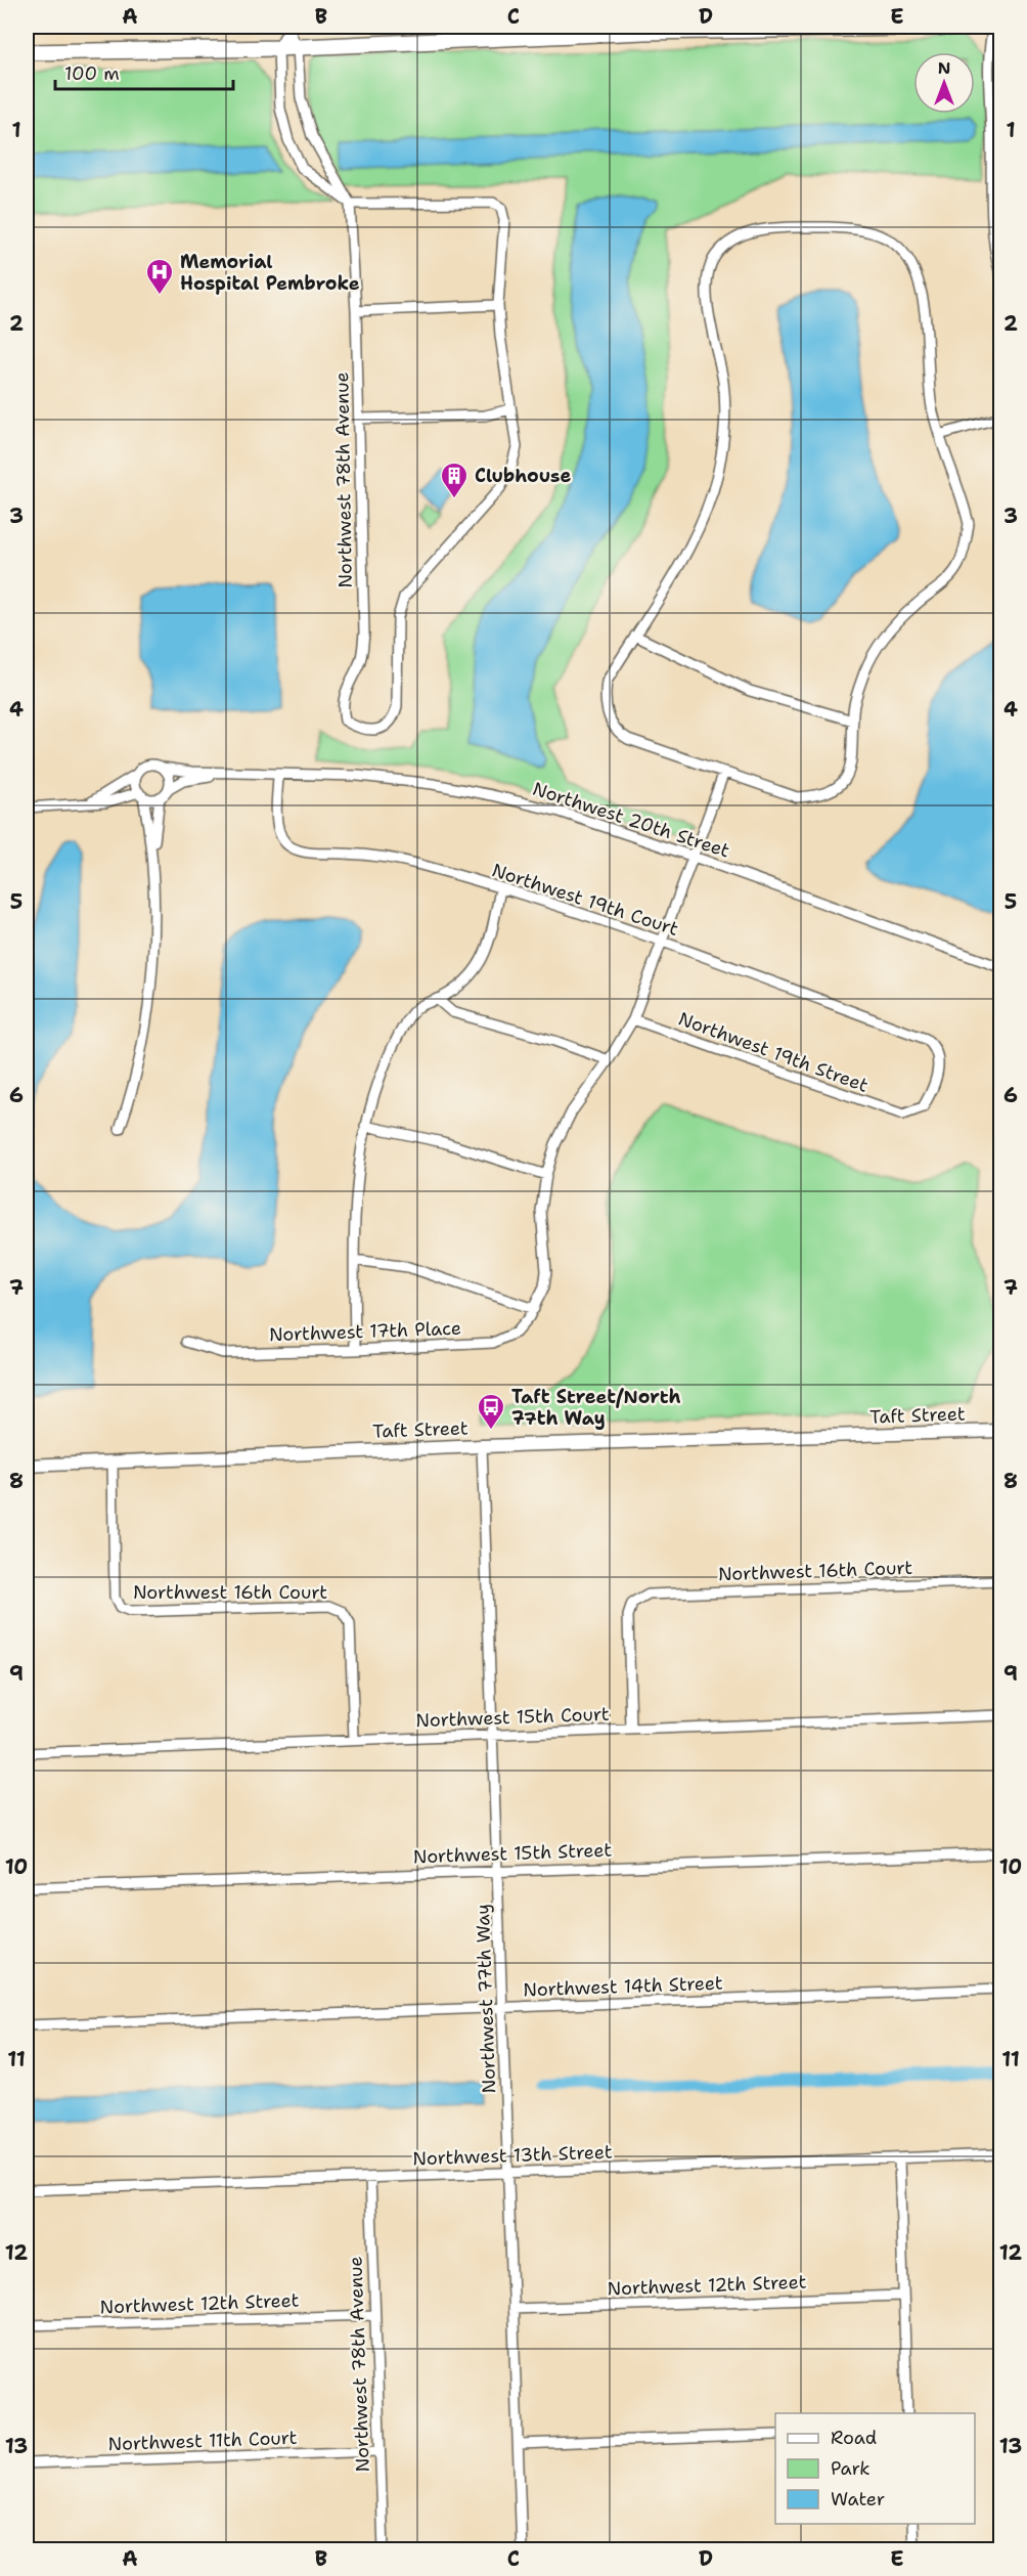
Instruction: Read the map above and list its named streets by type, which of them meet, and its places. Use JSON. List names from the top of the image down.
{
  "streets": {
    "street": [
      "Northwest 78th Avenue",
      "Northwest 20th Street",
      "Northwest 19th Court",
      "Northwest 19th Street",
      "Northwest 17th Place",
      "Taft Street",
      "Northwest 16th Court",
      "Northwest 15th Court",
      "Northwest 15th Street",
      "Northwest 14th Street",
      "Northwest 77th Way",
      "Northwest 13th Street",
      "Northwest 12th Street",
      "Northwest 11th Court"
    ]
  },
  "crossings": [
    ["Northwest 78th Avenue", "Northwest 13th Street"],
    ["Northwest 78th Avenue", "Northwest 12th Street"],
    ["Northwest 78th Avenue", "Northwest 11th Court"],
    ["Northwest 20th Street", "Northwest 19th Court"],
    ["Northwest 20th Street", "Northwest 17th Place"],
    ["Northwest 19th Court", "Northwest 19th Street"],
    ["Northwest 19th Court", "Northwest 17th Place"],
    ["Northwest 19th Street", "Northwest 17th Place"],
    ["Taft Street", "Northwest 16th Court"],
    ["Taft Street", "Northwest 77th Way"],
    ["Northwest 16th Court", "Northwest 15th Court"],
    ["Northwest 15th Court", "Northwest 77th Way"],
    ["Northwest 15th Street", "Northwest 77th Way"],
    ["Northwest 14th Street", "Northwest 77th Way"],
    ["Northwest 77th Way", "Northwest 13th Street"],
    ["Northwest 77th Way", "Northwest 12th Street"]
  ],
  "places": {
    "hospital": ["Memorial Hospital Pembroke"],
    "building": ["Clubhouse"],
    "bus stop": ["Taft Street/North 77th Way"]
  },
  "legend": ["Road", "Park", "Water"],
  "scale_bar": "100 m",
  "north": "top",
  "grid": {
    "columns": [
      "A",
      "B",
      "C",
      "D",
      "E"
    ],
    "rows": [
      "1",
      "2",
      "3",
      "4",
      "5",
      "6",
      "7",
      "8",
      "9",
      "10",
      "11",
      "12",
      "13"
    ]
  }
}
